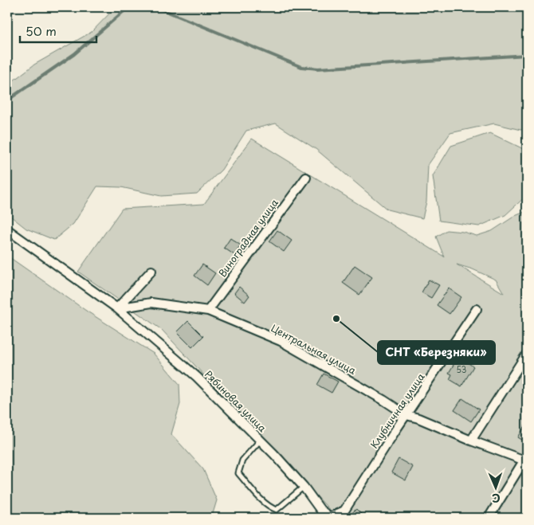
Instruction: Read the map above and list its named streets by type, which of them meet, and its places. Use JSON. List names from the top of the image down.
{
  "streets": {
    "street": [
      "Виноградная улица",
      "Центральная улица",
      "Рябиновая улица",
      "Клубничная улица"
    ]
  },
  "crossings": [
    ["Виноградная улица", "Центральная улица"],
    ["Центральная улица", "Рябиновая улица"],
    ["Центральная улица", "Клубничная улица"],
    ["Рябиновая улица", "Клубничная улица"]
  ],
  "places": ["СНТ «Березняки»"],
  "house_numbers": ["53"],
  "scale_bar": "50 m",
  "north": "bottom"
}
